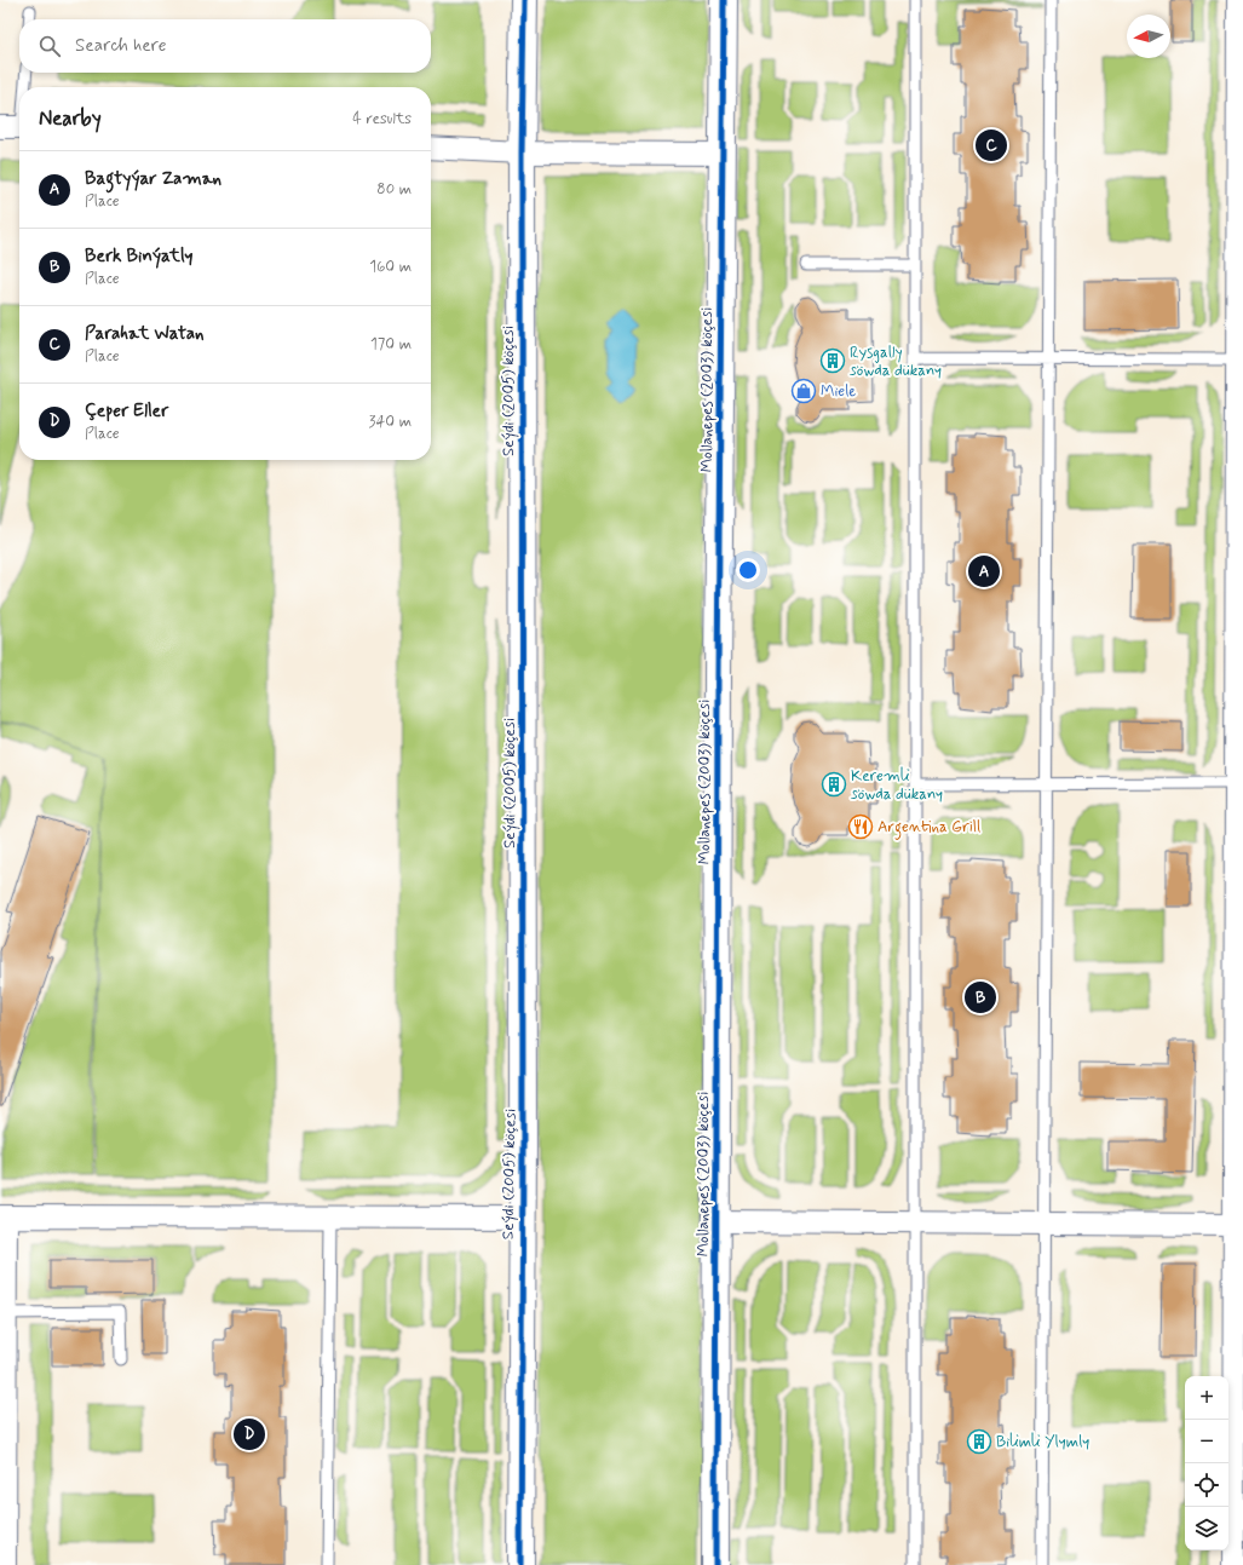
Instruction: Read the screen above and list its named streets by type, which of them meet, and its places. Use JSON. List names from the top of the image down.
{
  "streets": {
    "street": ["Mollanepes (2003) köçesi", "Seýdi (2005) köçesi"]
  },
  "places": {
    "building": ["Rysgally söwda dükany", "Keremli söwda dükany", "Bilimli Ylymly"],
    "shop": ["Miele"],
    "restaurant": ["Argentina Grill"]
  },
  "north": "left",
  "page": {
    "search": "Search here",
    "heading": ["Nearby", "4 results"],
    "pins": [
      "C",
      "A",
      "B",
      "D"
    ],
    "list": [
      {
        "mark": "A",
        "name": "Bagtyýar Zaman",
        "note": "Place",
        "value": "80 m"
      },
      {
        "mark": "B",
        "name": "Berk Binýatly",
        "note": "Place",
        "value": "160 m"
      },
      {
        "mark": "C",
        "name": "Parahat Watan",
        "note": "Place",
        "value": "170 m"
      },
      {
        "mark": "D",
        "name": "Çeper Eller",
        "note": "Place",
        "value": "340 m"
      }
    ],
    "map_buttons": ["+", "−"]
  }
}
